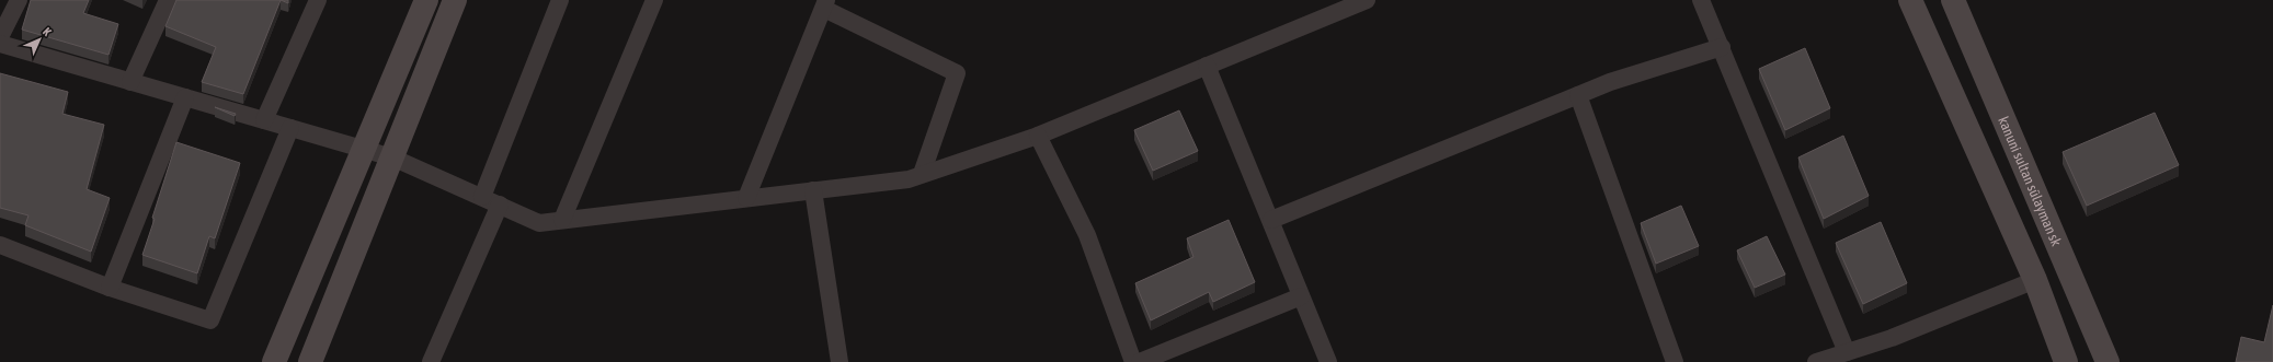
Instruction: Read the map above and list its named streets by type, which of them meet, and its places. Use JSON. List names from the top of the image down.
{
  "streets": {
    "main road": ["kanuni sultan sülayman sk"]
  },
  "north": "top right"
}
